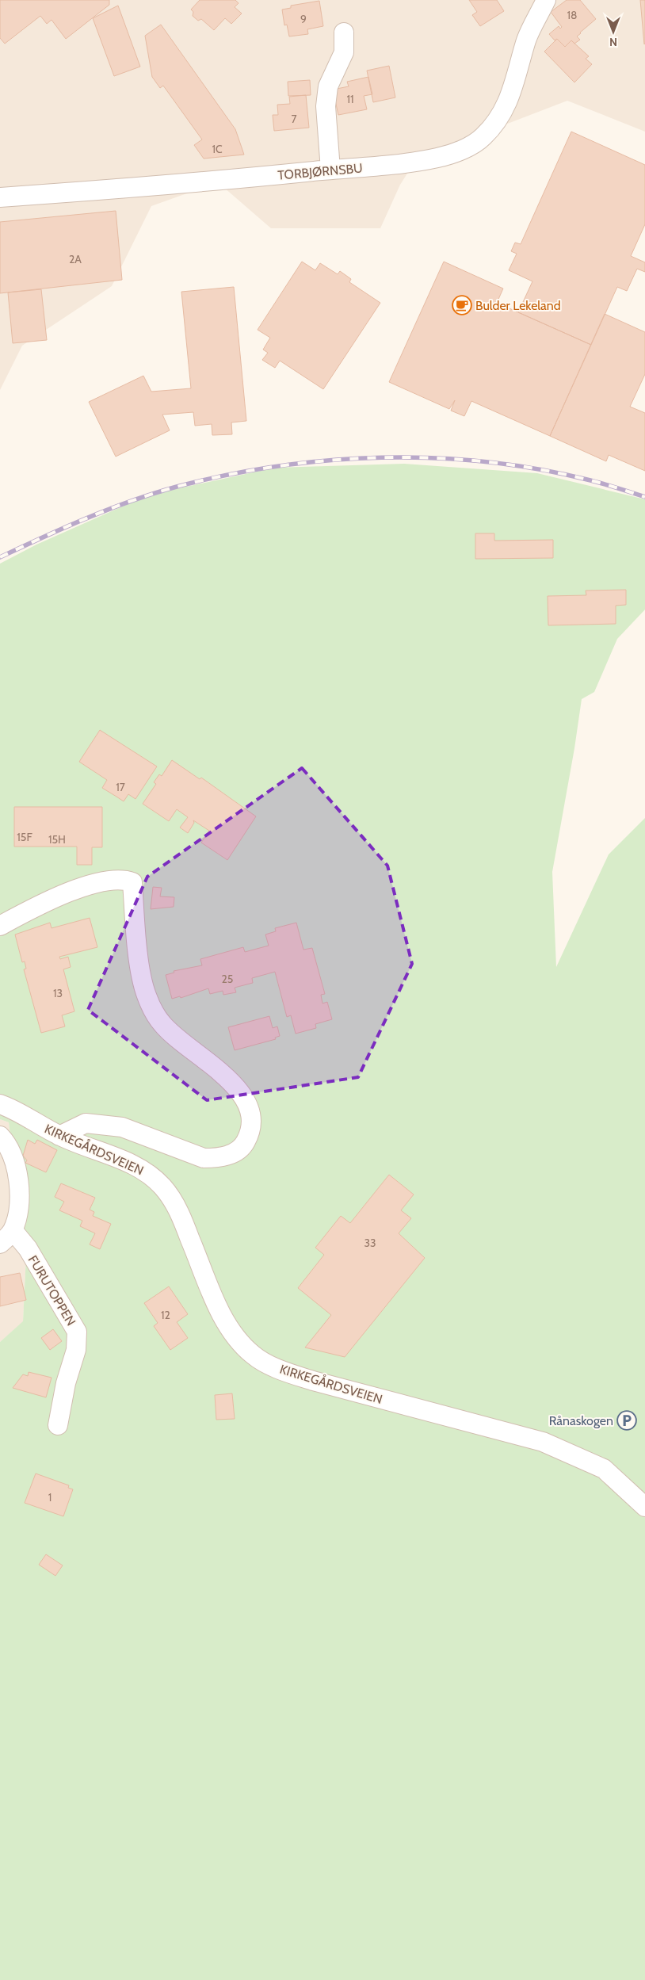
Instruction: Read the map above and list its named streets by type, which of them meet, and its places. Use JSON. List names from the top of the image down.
{
  "streets": {
    "street": ["TORBJØRNSBU", "KIRKEGÅRDSVEIEN", "FURUTOPPEN"]
  },
  "places": {
    "cafe": ["Bulder Lekeland"],
    "parking": ["Rånaskogen"]
  },
  "house_numbers": [
    "18",
    "9",
    "11",
    "7",
    "1C",
    "2A",
    "17",
    "15F",
    "15H",
    "25",
    "13",
    "33",
    "12",
    "1"
  ],
  "north": "bottom"
}
